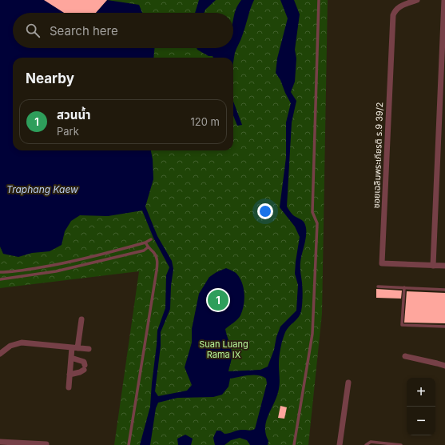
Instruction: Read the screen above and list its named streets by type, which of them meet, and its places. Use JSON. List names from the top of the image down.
{
  "streets": {
    "street": ["ซอยเฉลิมพระเกียรติ ร.9 39/2"]
  },
  "water": ["Traphang Kaew"],
  "parks": ["Suan Luang Rama IX"],
  "page": {
    "search": "Search here",
    "heading": "Nearby",
    "list": [
      {
        "mark": "1",
        "name": "สวนน้ำ",
        "note": "Park",
        "value": "120 m"
      }
    ],
    "pins": "1",
    "map_buttons": ["+", "−"]
  }
}
